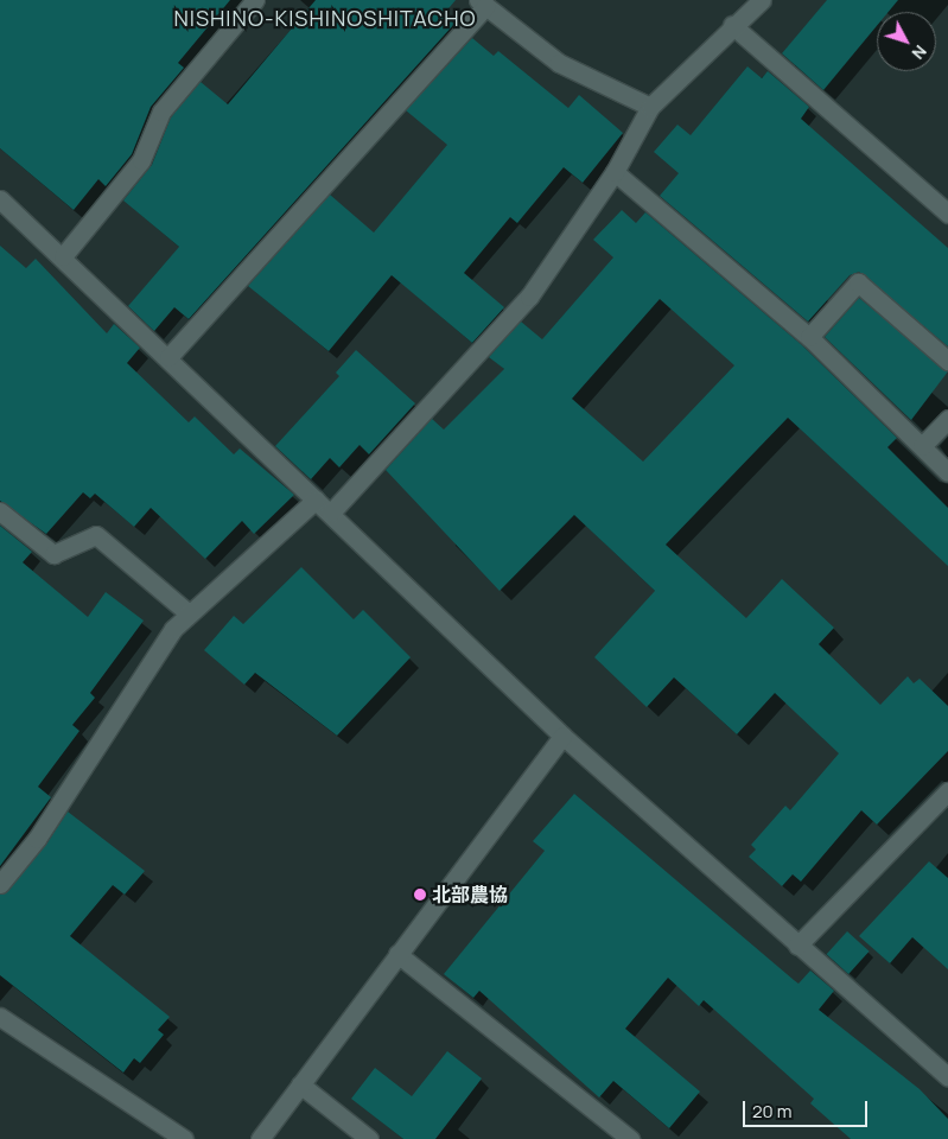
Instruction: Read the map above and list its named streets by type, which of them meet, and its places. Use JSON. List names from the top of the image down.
{
  "districts": ["NISHINO-KISHINOSHITACHO"],
  "places": ["北部農協"],
  "scale_bar": "20 m",
  "north": "bottom right"
}
